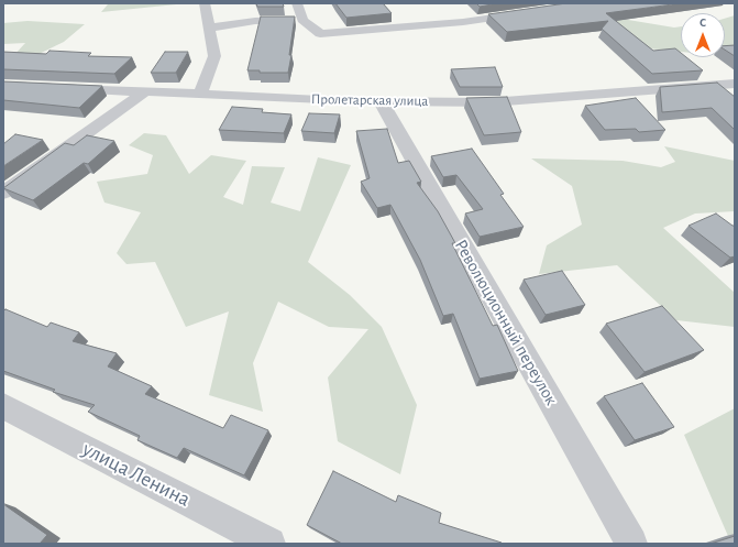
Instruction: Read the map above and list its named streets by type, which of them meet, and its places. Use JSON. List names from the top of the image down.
{
  "streets": {
    "street": ["Пролетарская улица", "Революционный переулок", "улица Ленина"]
  },
  "crossings": [
    ["Пролетарская улица", "Революционный переулок"]
  ],
  "north": "top"
}
